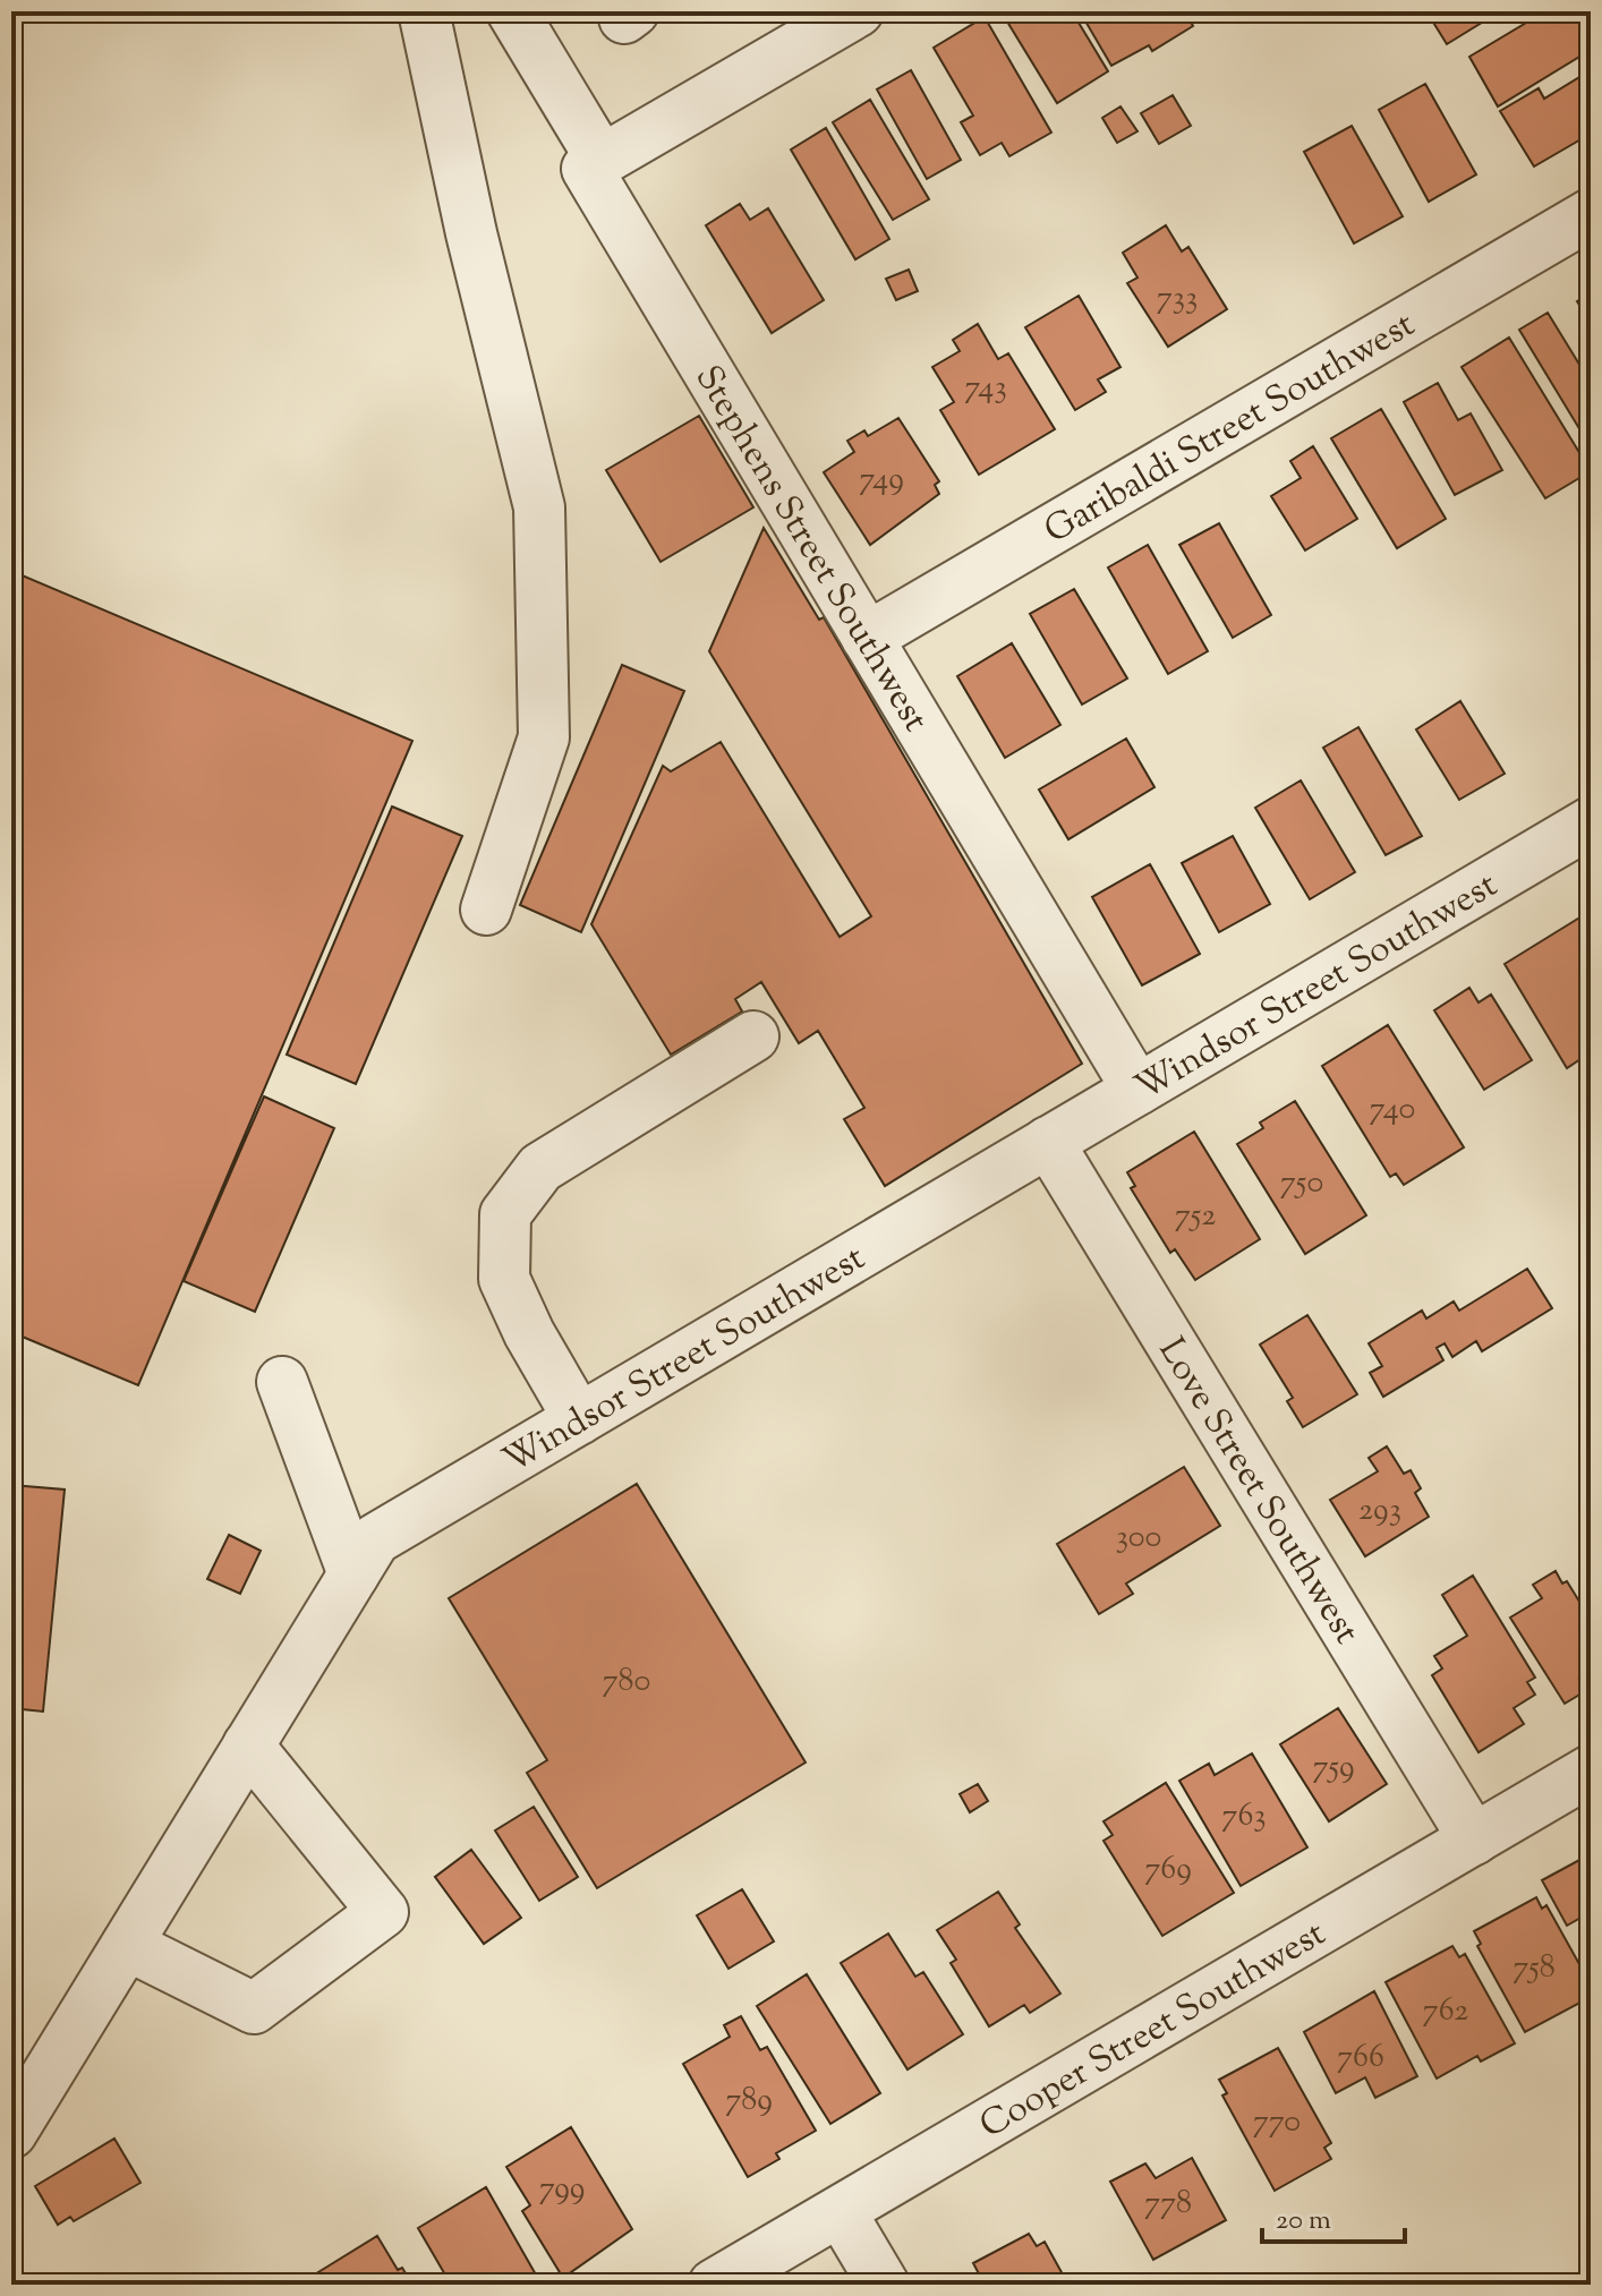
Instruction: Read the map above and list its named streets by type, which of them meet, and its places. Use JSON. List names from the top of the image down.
{
  "streets": {
    "street": [
      "Garibaldi Street Southwest",
      "Stephens Street Southwest",
      "Windsor Street Southwest",
      "Love Street Southwest",
      "Cooper Street Southwest"
    ]
  },
  "crossings": [
    ["Garibaldi Street Southwest", "Stephens Street Southwest"],
    ["Stephens Street Southwest", "Windsor Street Southwest"],
    ["Windsor Street Southwest", "Love Street Southwest"],
    ["Love Street Southwest", "Cooper Street Southwest"]
  ],
  "house_numbers": [
    "733",
    "743",
    "749",
    "740",
    "750",
    "752",
    "293",
    "300",
    "780",
    "759",
    "763",
    "769",
    "758",
    "762",
    "766",
    "789",
    "770",
    "799",
    "778"
  ],
  "scale_bar": "20 m"
}
